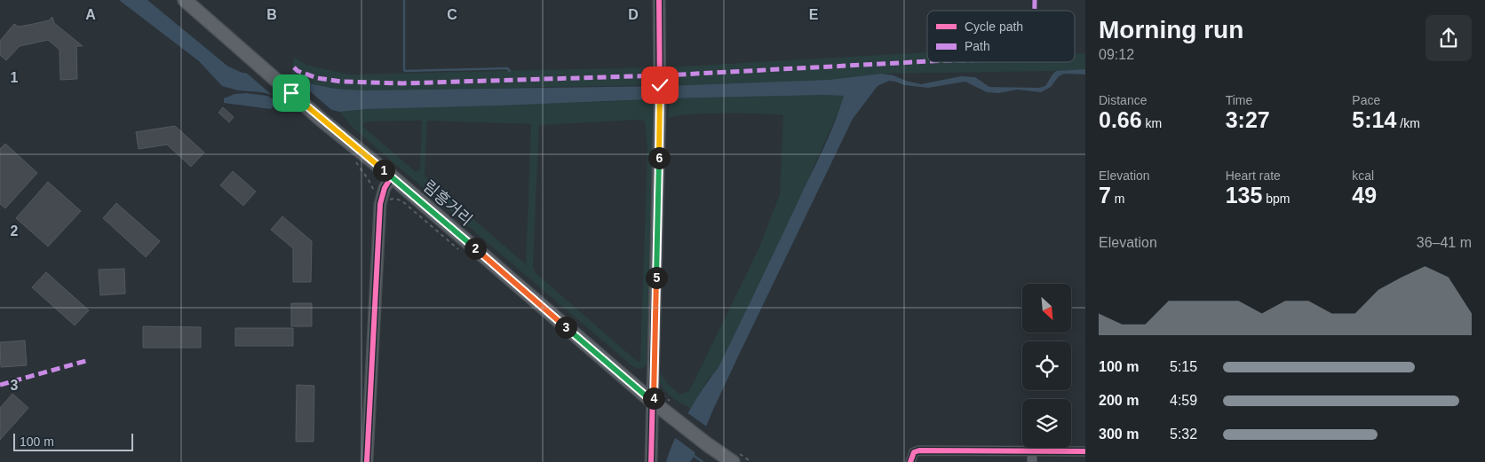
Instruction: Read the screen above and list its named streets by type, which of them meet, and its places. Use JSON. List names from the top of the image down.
{
  "streets": {
    "main road": ["림흥거리"]
  },
  "legend": ["Cycle path", "Path"],
  "scale_bar": "100 m",
  "north": "bottom right",
  "page": {
    "heading": ["Morning run", "09:12"],
    "stats": [
      ["Distance", "0.66 km"],
      ["Time", "3:27"],
      ["Pace", "5:14 /km"],
      ["Elevation", "7 m"],
      ["Heart rate", "135 bpm"],
      ["kcal", "49"]
    ],
    "pins": [
      "6",
      "1",
      "2",
      "5",
      "3",
      "4"
    ],
    "chart": ["Elevation", "36–41 m"],
    "list": [
      {
        "name": "100 m",
        "note": "5:15"
      },
      {
        "name": "200 m",
        "note": "4:59"
      },
      {
        "name": "300 m",
        "note": "5:32"
      }
    ],
    "scale": "100 m"
  },
  "grid": {
    "columns": [
      "A",
      "B",
      "C",
      "D",
      "E"
    ],
    "rows": ["1", "2", "3"]
  }
}
